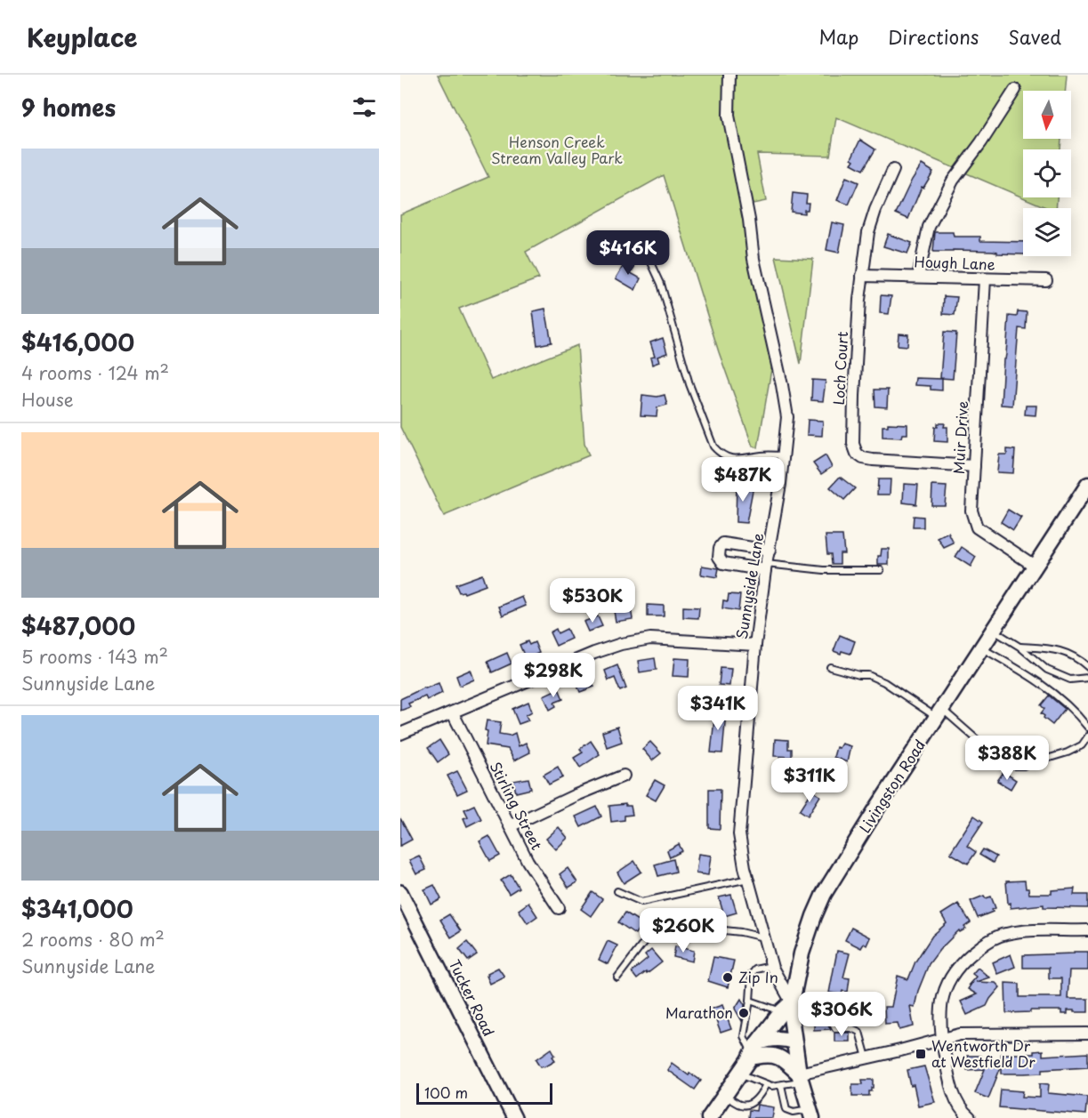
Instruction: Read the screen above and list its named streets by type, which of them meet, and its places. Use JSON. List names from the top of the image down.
{
  "streets": {
    "main road": ["Livingston Road"],
    "street": [
      "Hough Lane",
      "Loch Court",
      "Muir Drive",
      "Sunnyside Lane",
      "Stirling Street",
      "Tucker Road"
    ]
  },
  "crossings": [
    ["Hough Lane", "Loch Court"],
    ["Hough Lane", "Muir Drive"],
    ["Loch Court", "Muir Drive"],
    ["Muir Drive", "Livingston Road"],
    ["Sunnyside Lane", "Livingston Road"]
  ],
  "parks": ["Henson Creek Stream Valley Park"],
  "places": {
    "other": ["Zip In", "Marathon"],
    "transit": ["Wentworth Dr at Westfield Dr"]
  },
  "scale_bar": "100 m",
  "north": "bottom",
  "page": {
    "header": "Keyplace",
    "nav": ["Map", "Directions", "Saved"],
    "heading": "9 homes",
    "list": [
      {
        "name": "$416,000",
        "note": "4 rooms · 124 m² · House"
      },
      {
        "name": "$487,000",
        "note": "5 rooms · 143 m² · Sunnyside Lane"
      },
      {
        "name": "$341,000",
        "note": "2 rooms · 80 m² · Sunnyside Lane"
      }
    ],
    "price": [
      "$416K",
      "$487K",
      "$530K",
      "$298K",
      "$341K",
      "$388K",
      "$311K",
      "$260K",
      "$306K"
    ],
    "scale": "100 m"
  }
}
